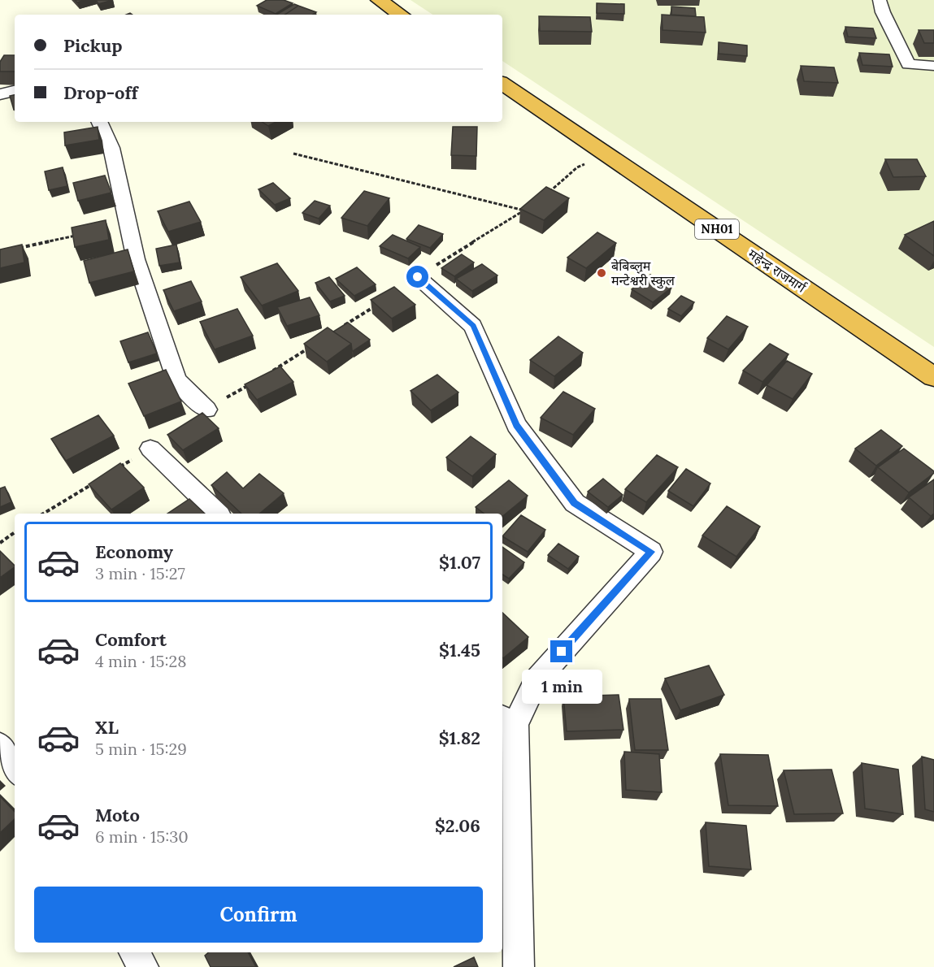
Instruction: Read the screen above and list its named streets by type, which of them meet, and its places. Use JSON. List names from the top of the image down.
{
  "streets": {
    "highway": ["NH01", "महेन्द्र राजमार्ग"]
  },
  "places": ["बेबिब्लुम मन्टेश्वरी स्कुल"],
  "page": {
    "banner": ["Pickup", "Drop-off"],
    "list": [
      {
        "name": "Economy",
        "note": "3 min · 15:27",
        "value": "$1.07"
      },
      {
        "name": "Comfort",
        "note": "4 min · 15:28",
        "value": "$1.45"
      },
      {
        "name": "XL",
        "note": "5 min · 15:29",
        "value": "$1.82"
      },
      {
        "name": "Moto",
        "note": "6 min · 15:30",
        "value": "$2.06"
      }
    ],
    "bubble": "1 min",
    "buttons": "Confirm"
  }
}
